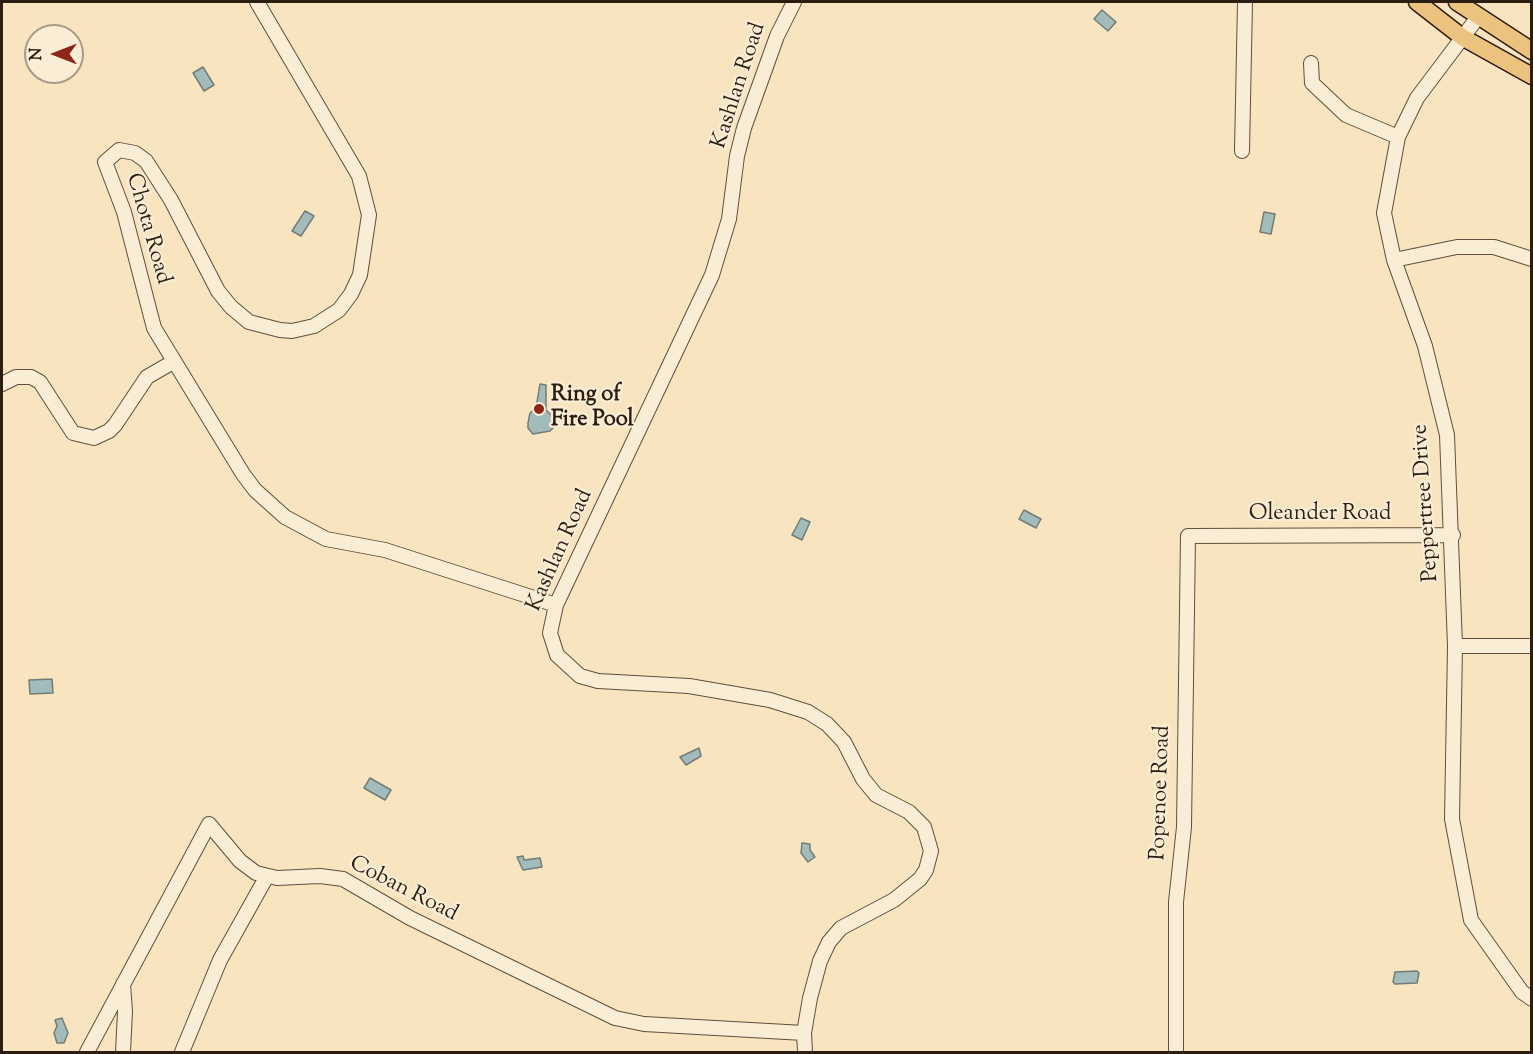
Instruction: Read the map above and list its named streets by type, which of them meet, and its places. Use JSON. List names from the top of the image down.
{
  "streets": {
    "street": [
      "Kashlan Road",
      "Chota Road",
      "Peppertree Drive",
      "Oleander Road",
      "Popenoe Road",
      "Coban Road"
    ]
  },
  "crossings": [
    ["Kashlan Road", "Chota Road"],
    ["Kashlan Road", "Coban Road"],
    ["Peppertree Drive", "Oleander Road"],
    ["Oleander Road", "Popenoe Road"]
  ],
  "places": ["Ring of Fire Pool"],
  "north": "left"
}
